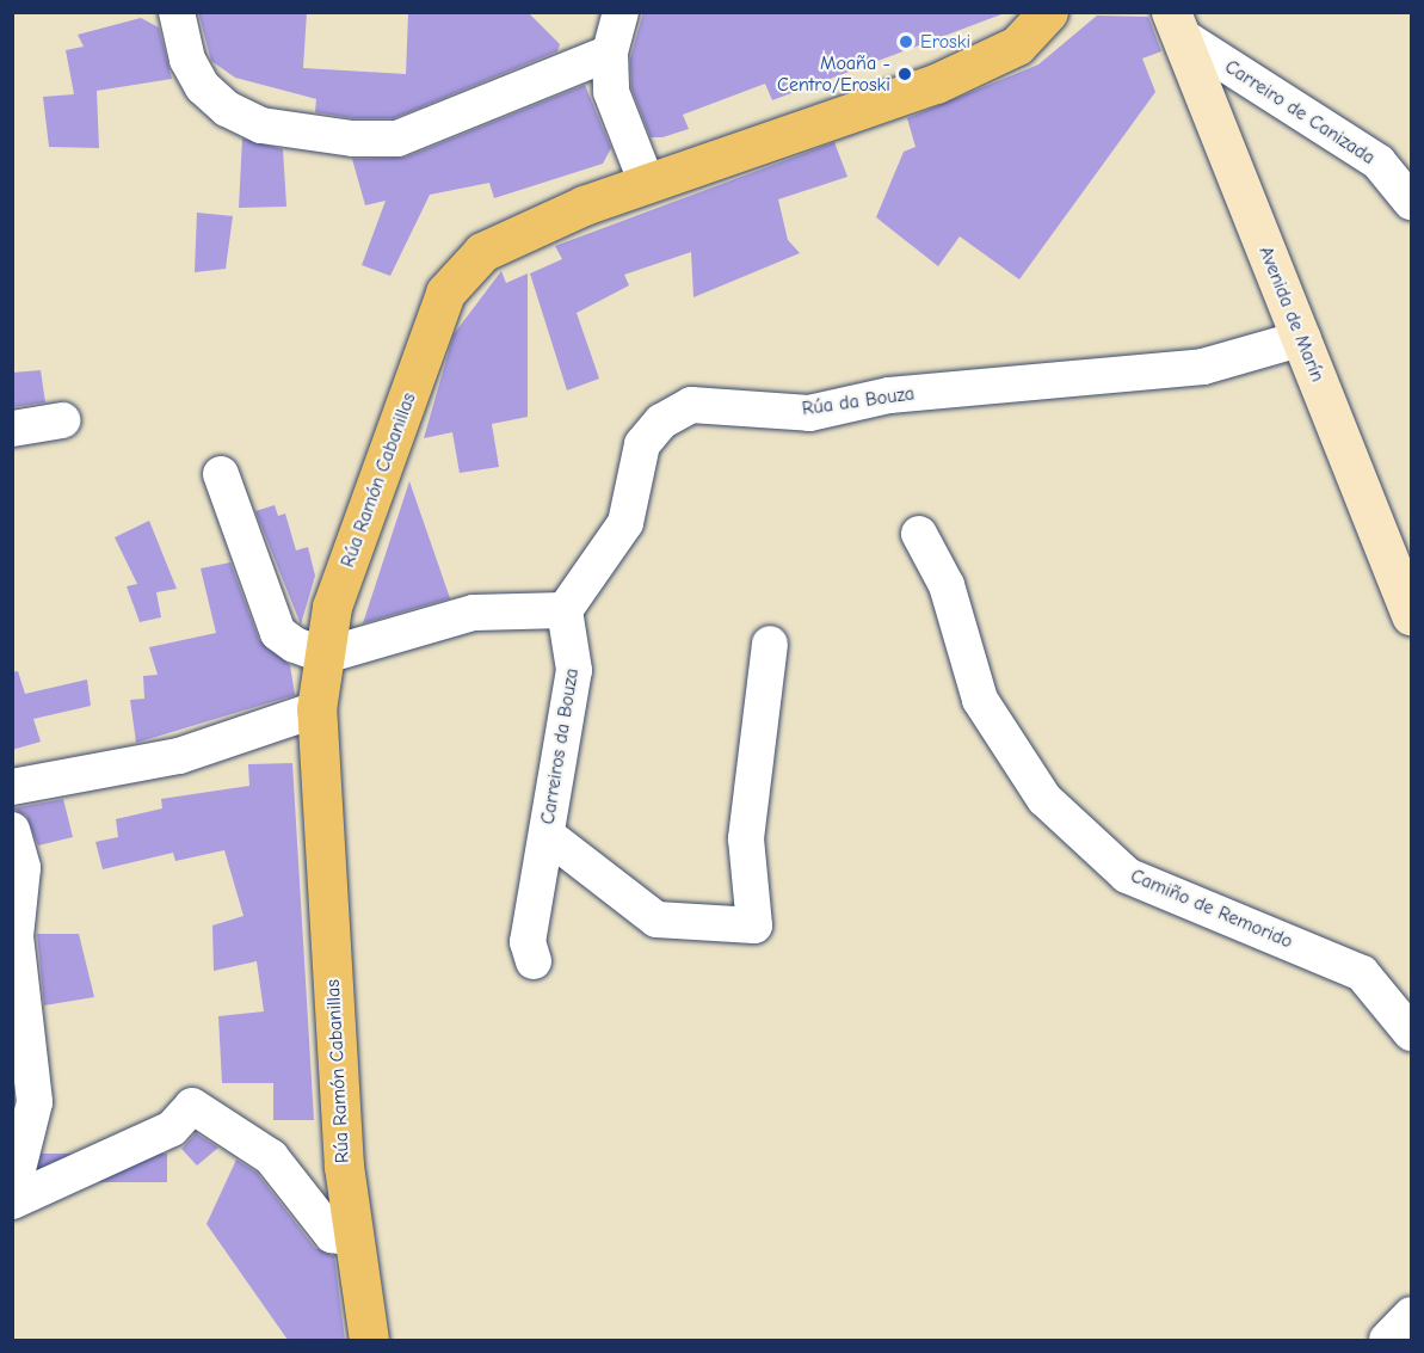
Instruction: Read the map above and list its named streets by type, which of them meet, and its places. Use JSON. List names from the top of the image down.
{
  "streets": {
    "main road": ["Avenida de Marín", "Rúa Ramón Cabanillas"],
    "street": [
      "Carreiro de Canizada",
      "Rúa da Bouza",
      "Carreiros da Bouza",
      "Camiño de Remorido"
    ]
  },
  "crossings": [
    ["Carreiro de Canizada", "Avenida de Marín"],
    ["Avenida de Marín", "Rúa da Bouza"],
    ["Rúa da Bouza", "Carreiros da Bouza"]
  ],
  "places": ["Eroski", "Moaña - Centro/Eroski"]
}
